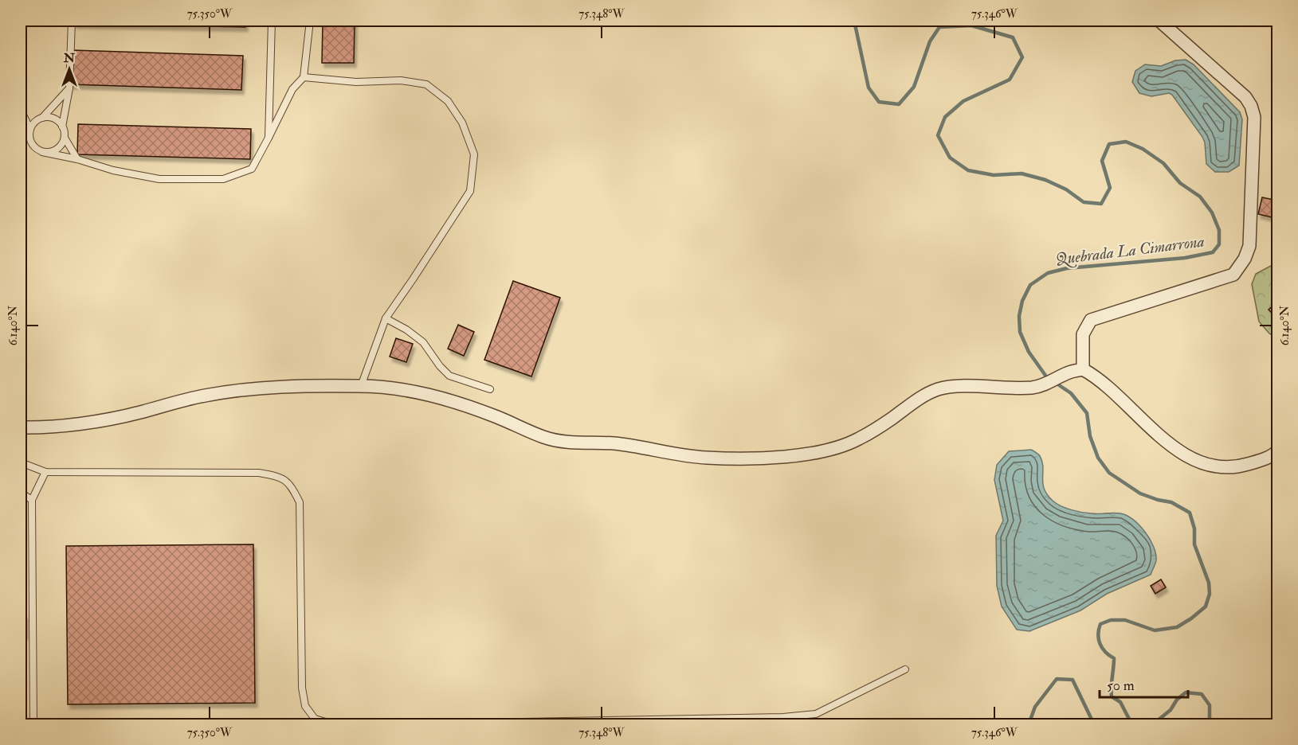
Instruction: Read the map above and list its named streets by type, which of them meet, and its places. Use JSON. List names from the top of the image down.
{
  "water": ["Quebrada La Cimarrona"],
  "scale_bar": "50 m",
  "north": "top",
  "coordinates": [
    "75.350°W",
    "75.348°W",
    "75.346°W",
    "6.140°N"
  ]
}
